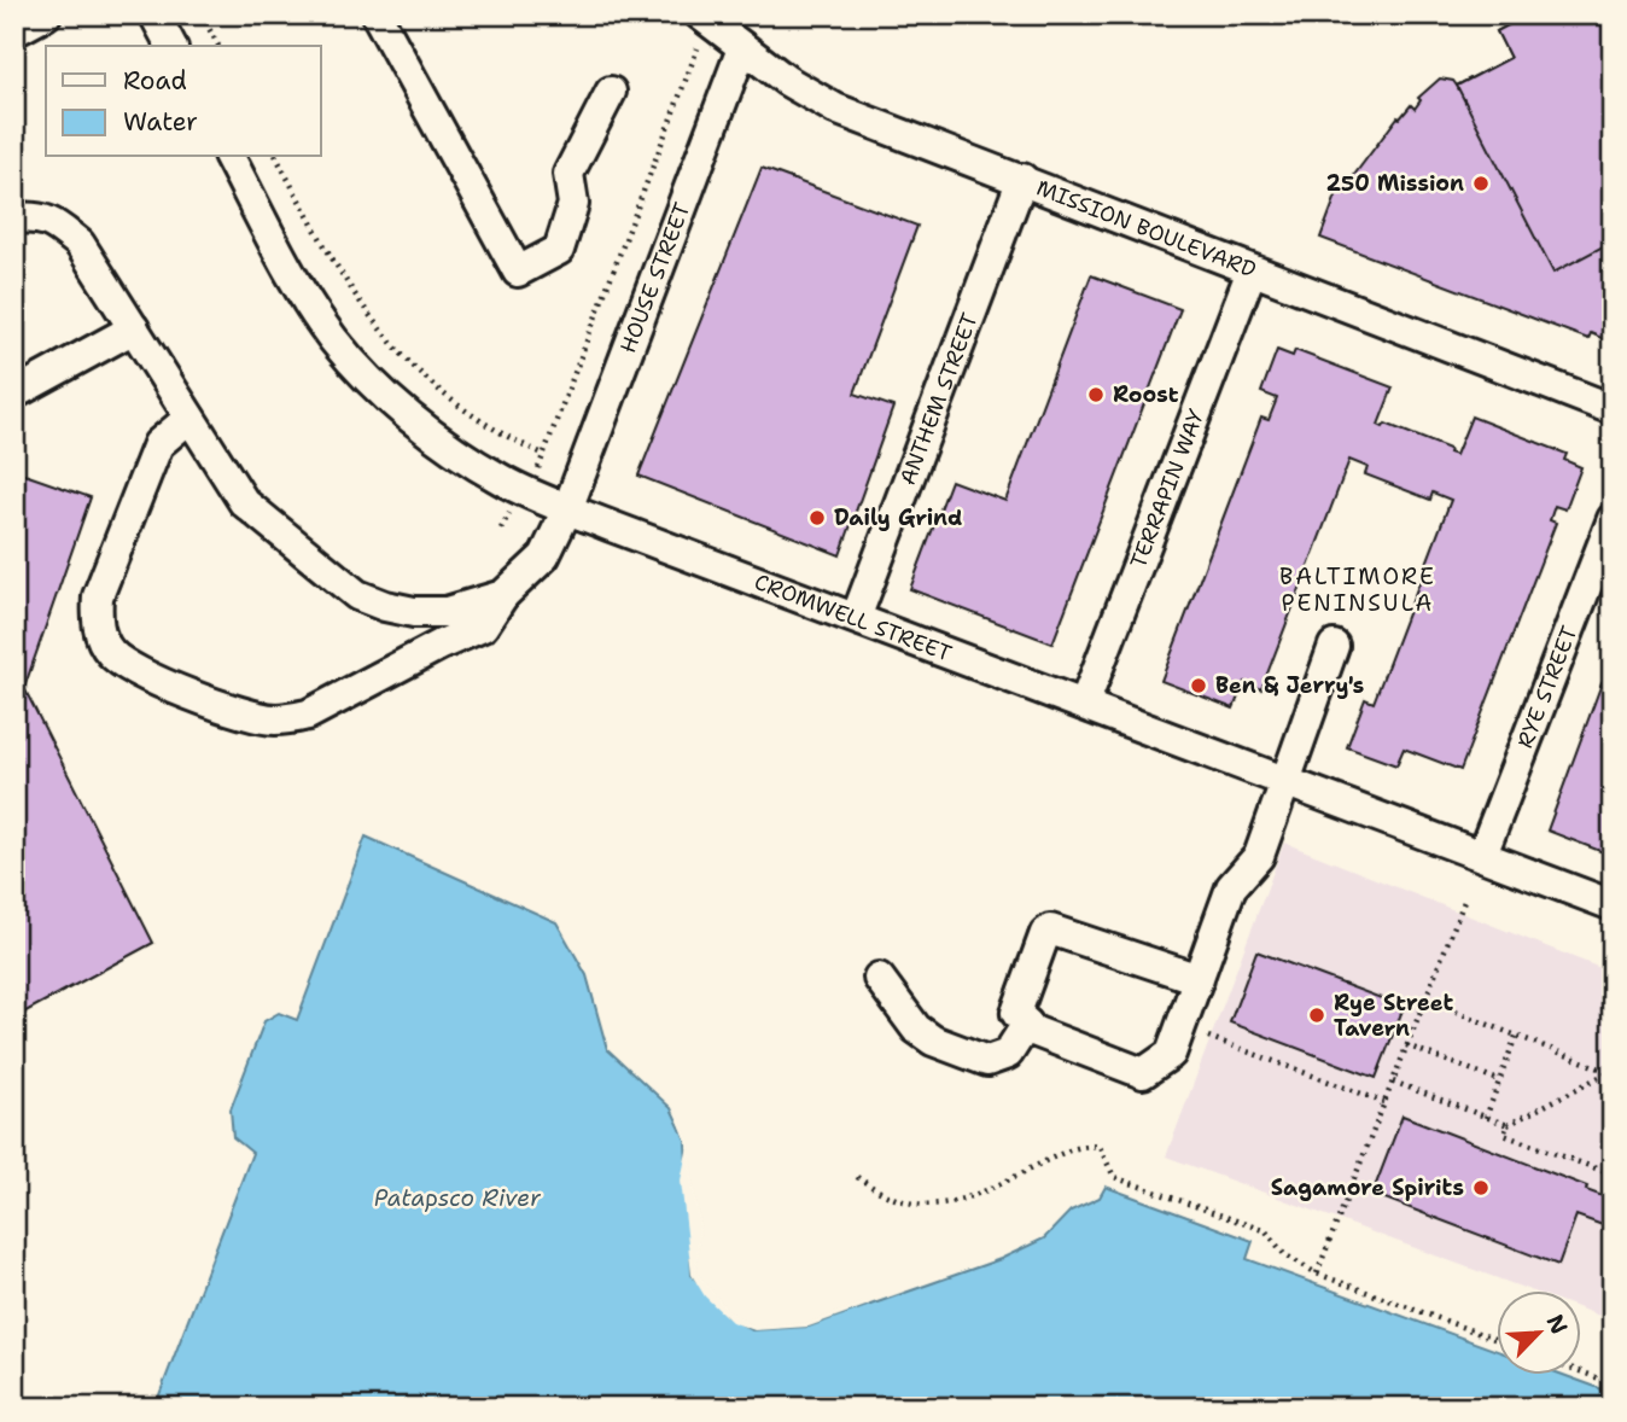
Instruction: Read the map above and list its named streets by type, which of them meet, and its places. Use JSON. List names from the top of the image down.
{
  "streets": {
    "street": [
      "MISSION BOULEVARD",
      "HOUSE STREET",
      "ANTHEM STREET",
      "TERRAPIN WAY",
      "CROMWELL STREET",
      "RYE STREET"
    ]
  },
  "crossings": [
    ["MISSION BOULEVARD", "HOUSE STREET"],
    ["MISSION BOULEVARD", "ANTHEM STREET"],
    ["MISSION BOULEVARD", "TERRAPIN WAY"],
    ["HOUSE STREET", "CROMWELL STREET"],
    ["ANTHEM STREET", "CROMWELL STREET"],
    ["TERRAPIN WAY", "CROMWELL STREET"],
    ["CROMWELL STREET", "RYE STREET"]
  ],
  "districts": ["BALTIMORE PENINSULA"],
  "water": ["Patapsco River"],
  "places": [
    "250 Mission",
    "Roost",
    "Daily Grind",
    "Ben & Jerry's",
    "Rye Street Tavern",
    "Sagamore Spirits"
  ],
  "legend": ["Road", "Water"],
  "north": "top right"
}
